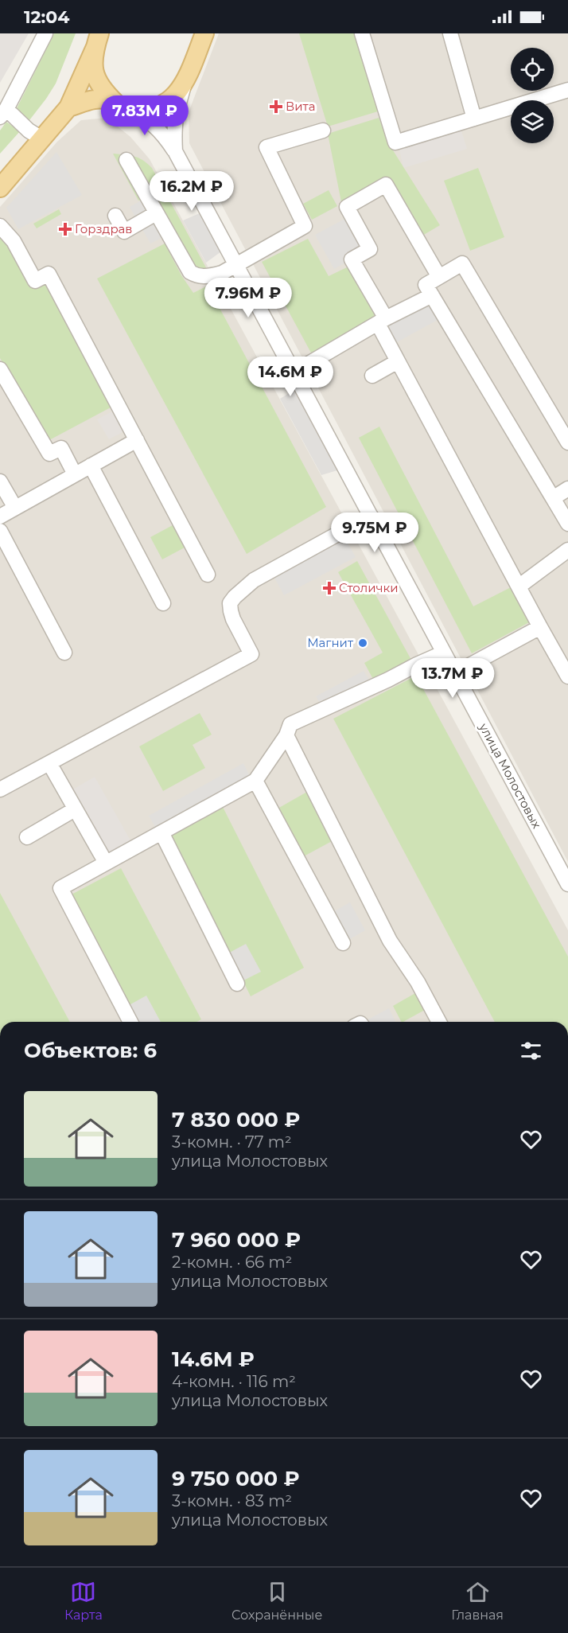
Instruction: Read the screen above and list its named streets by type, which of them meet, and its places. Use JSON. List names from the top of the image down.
{
  "streets": {
    "street": ["улица Молостовых"]
  },
  "places": {
    "health": ["Вита", "Горздрав", "Столички"],
    "other": ["Магнит"]
  },
  "page": {
    "status": "12:04",
    "price": [
      "7.83M ₽",
      "16.2M ₽",
      "7.96M ₽",
      "14.6M ₽",
      "9.75M ₽",
      "13.7M ₽"
    ],
    "heading": "Объектов: 6",
    "list": [
      {
        "name": "7 830 000 ₽",
        "note": "3-комн. · 77 m² · улица Молостовых"
      },
      {
        "name": "7 960 000 ₽",
        "note": "2-комн. · 66 m² · улица Молостовых"
      },
      {
        "name": "14.6M ₽",
        "note": "4-комн. · 116 m² · улица Молостовых"
      },
      {
        "name": "9 750 000 ₽",
        "note": "3-комн. · 83 m² · улица Молостовых"
      }
    ],
    "tabs": ["Карта", "Сохранённые", "Главная"]
  }
}
